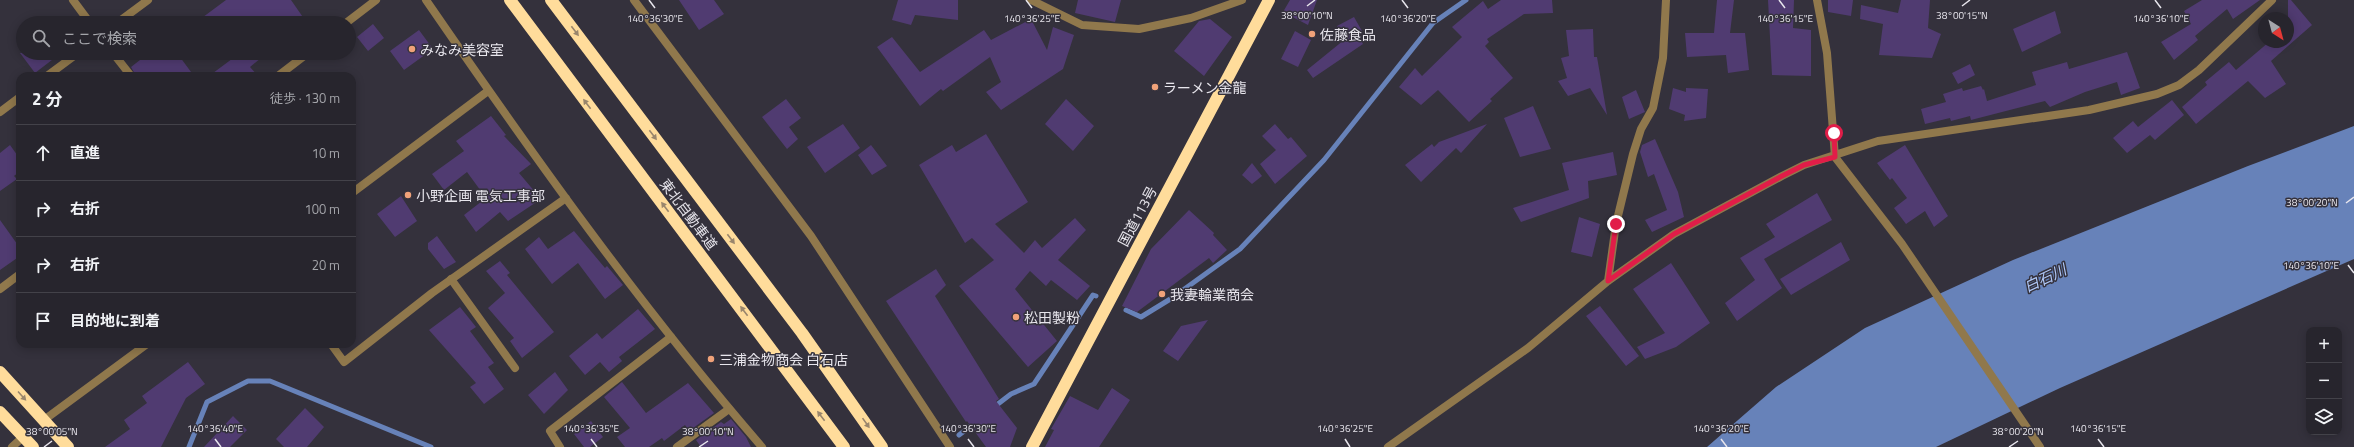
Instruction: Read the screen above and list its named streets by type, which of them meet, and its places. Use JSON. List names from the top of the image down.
{
  "streets": {
    "highway": ["東北自動車道", "国道113号"]
  },
  "water": ["白石川"],
  "places": [
    "佐藤食品",
    "みなみ美容室",
    "ラーメン金龍",
    "小野企画 電気工事部",
    "我妻輪業商会",
    "松田製粉",
    "三浦金物商会 白石店"
  ],
  "north": "bottom right",
  "page": {
    "search": "ここで検索",
    "heading": ["2 分", "徒歩 · 130 m"],
    "list": [
      ["直進", "10 m"],
      ["右折", "100 m"],
      ["右折", "20 m"],
      "目的地に到着"
    ],
    "map_buttons": ["+", "−"]
  },
  "coordinates": [
    "38°00'10\"N",
    "38°00'15\"N",
    "140°36'30\"E",
    "140°36'25\"E",
    "140°36'20\"E",
    "140°36'15\"E",
    "140°36'10\"E",
    "38°00'20\"N",
    "140°36'40\"E",
    "140°36'35\"E",
    "38°00'05\"N"
  ]
}
